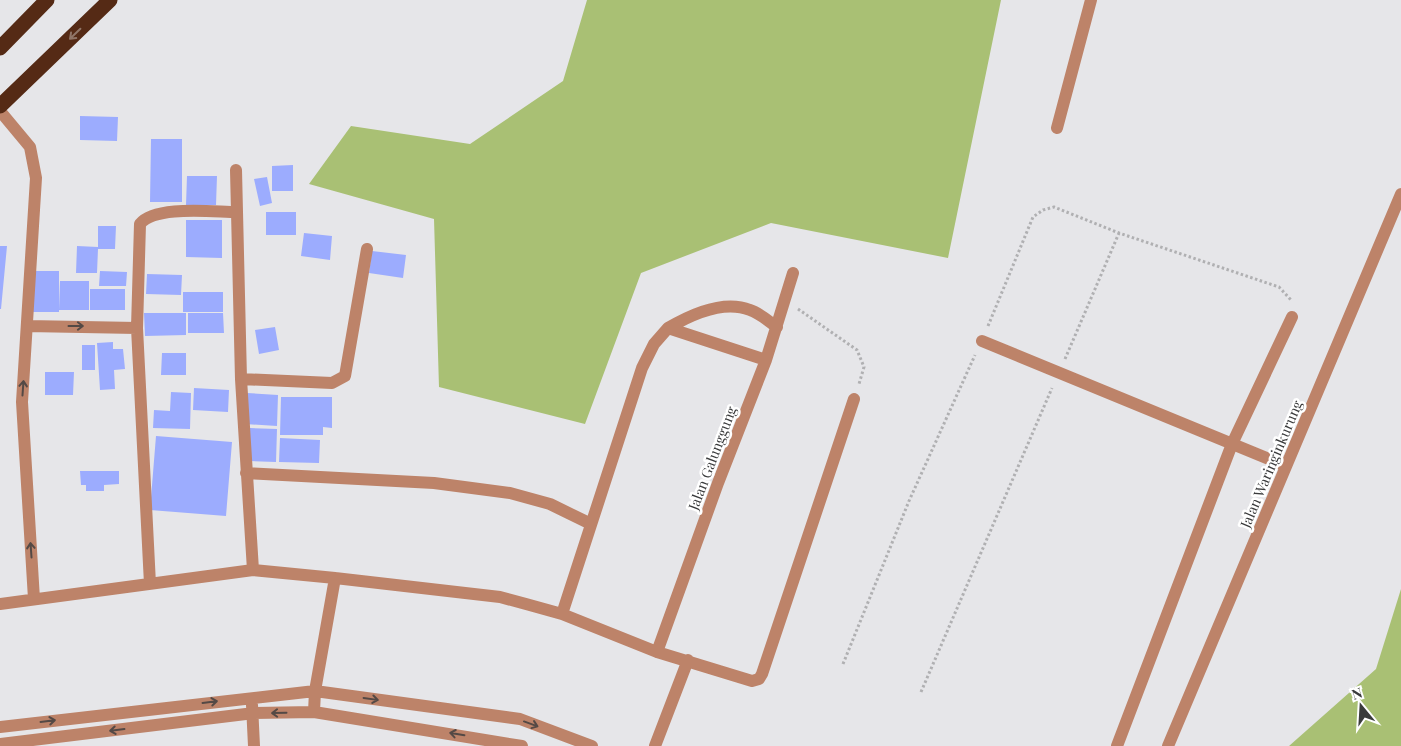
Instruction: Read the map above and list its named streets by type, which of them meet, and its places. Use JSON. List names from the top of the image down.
{
  "streets": {
    "street": ["Jalan Galunggung", "Jalan Waringinkurung"]
  },
  "north": "top"
}
